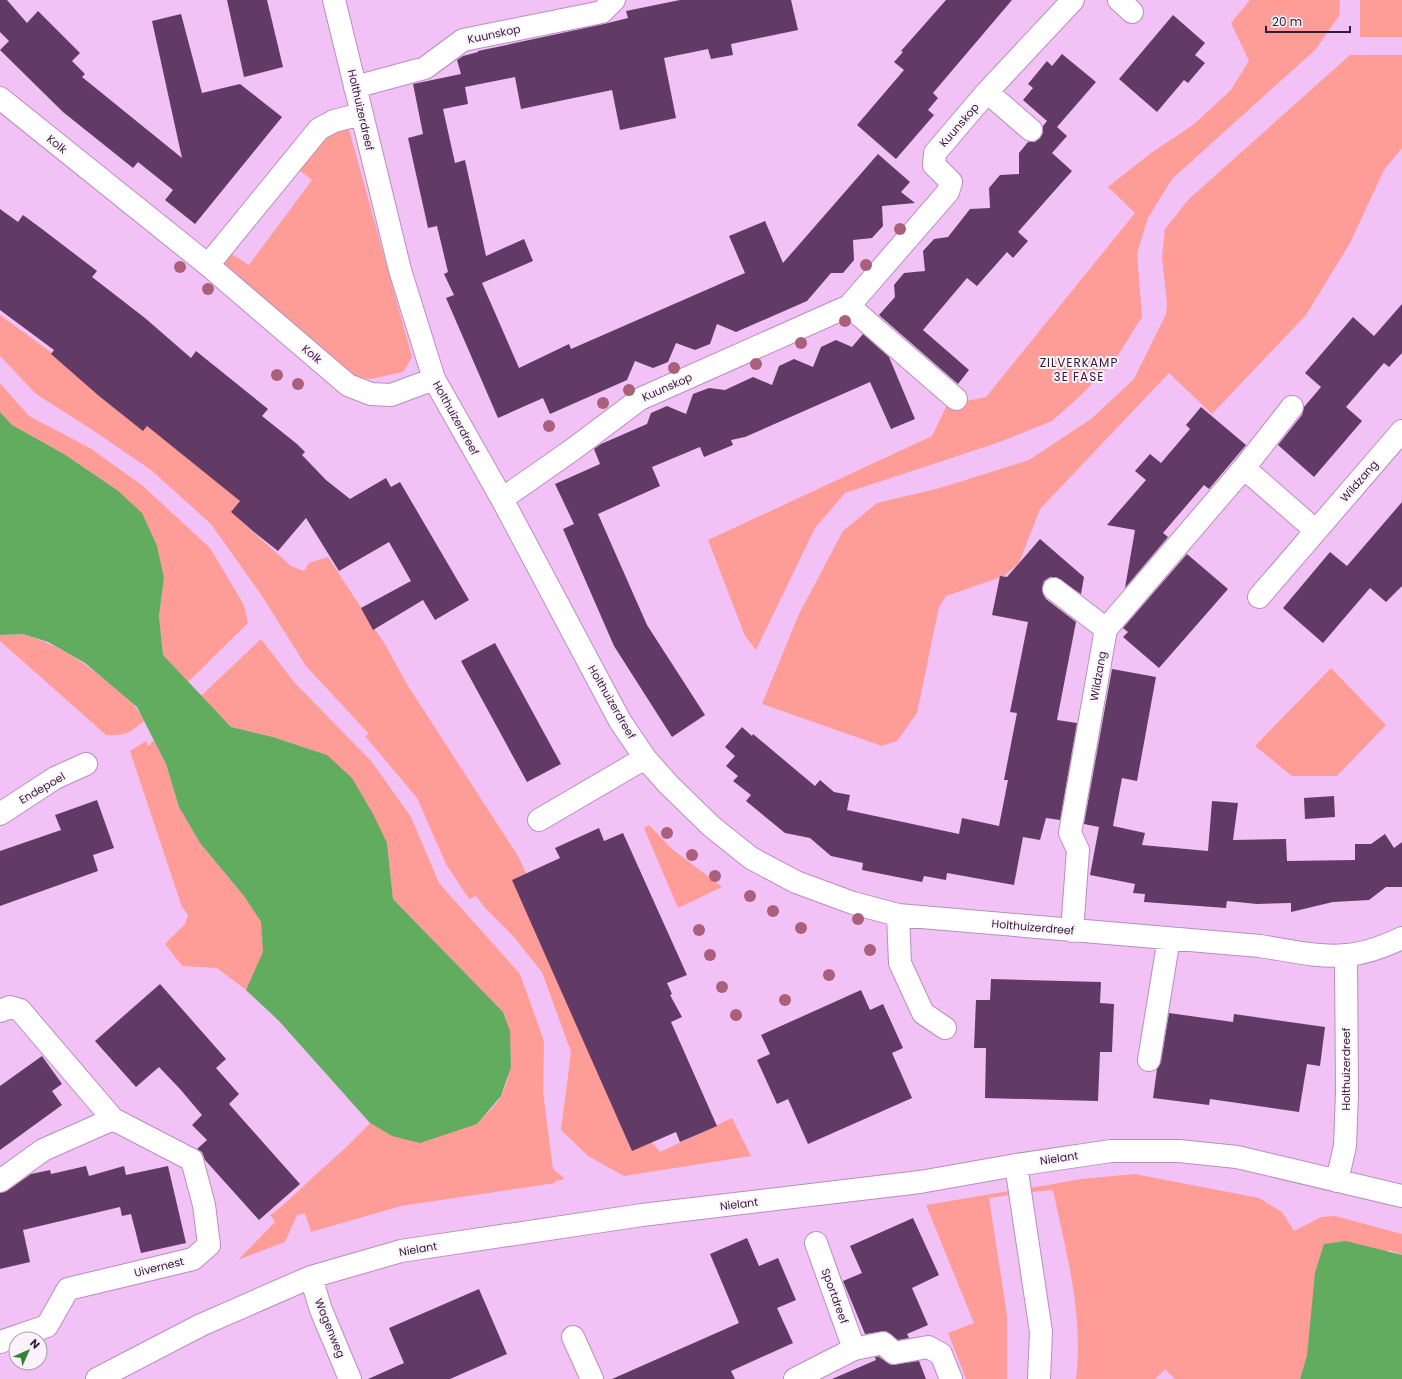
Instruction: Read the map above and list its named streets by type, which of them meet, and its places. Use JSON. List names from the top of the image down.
{
  "streets": {
    "street": [
      "Kuunskop",
      "Holthuizerdreef",
      "Kolk",
      "Wildzang",
      "Endepoel",
      "Nielant",
      "Uivernest",
      "Sportdreef",
      "Wagenweg"
    ]
  },
  "crossings": [
    ["Kuunskop", "Holthuizerdreef"],
    ["Holthuizerdreef", "Kolk"],
    ["Holthuizerdreef", "Wildzang"],
    ["Holthuizerdreef", "Nielant"],
    ["Nielant", "Wagenweg"]
  ],
  "districts": ["ZILVERKAMP 3E FASE"],
  "scale_bar": "20 m",
  "north": "top right"
}
